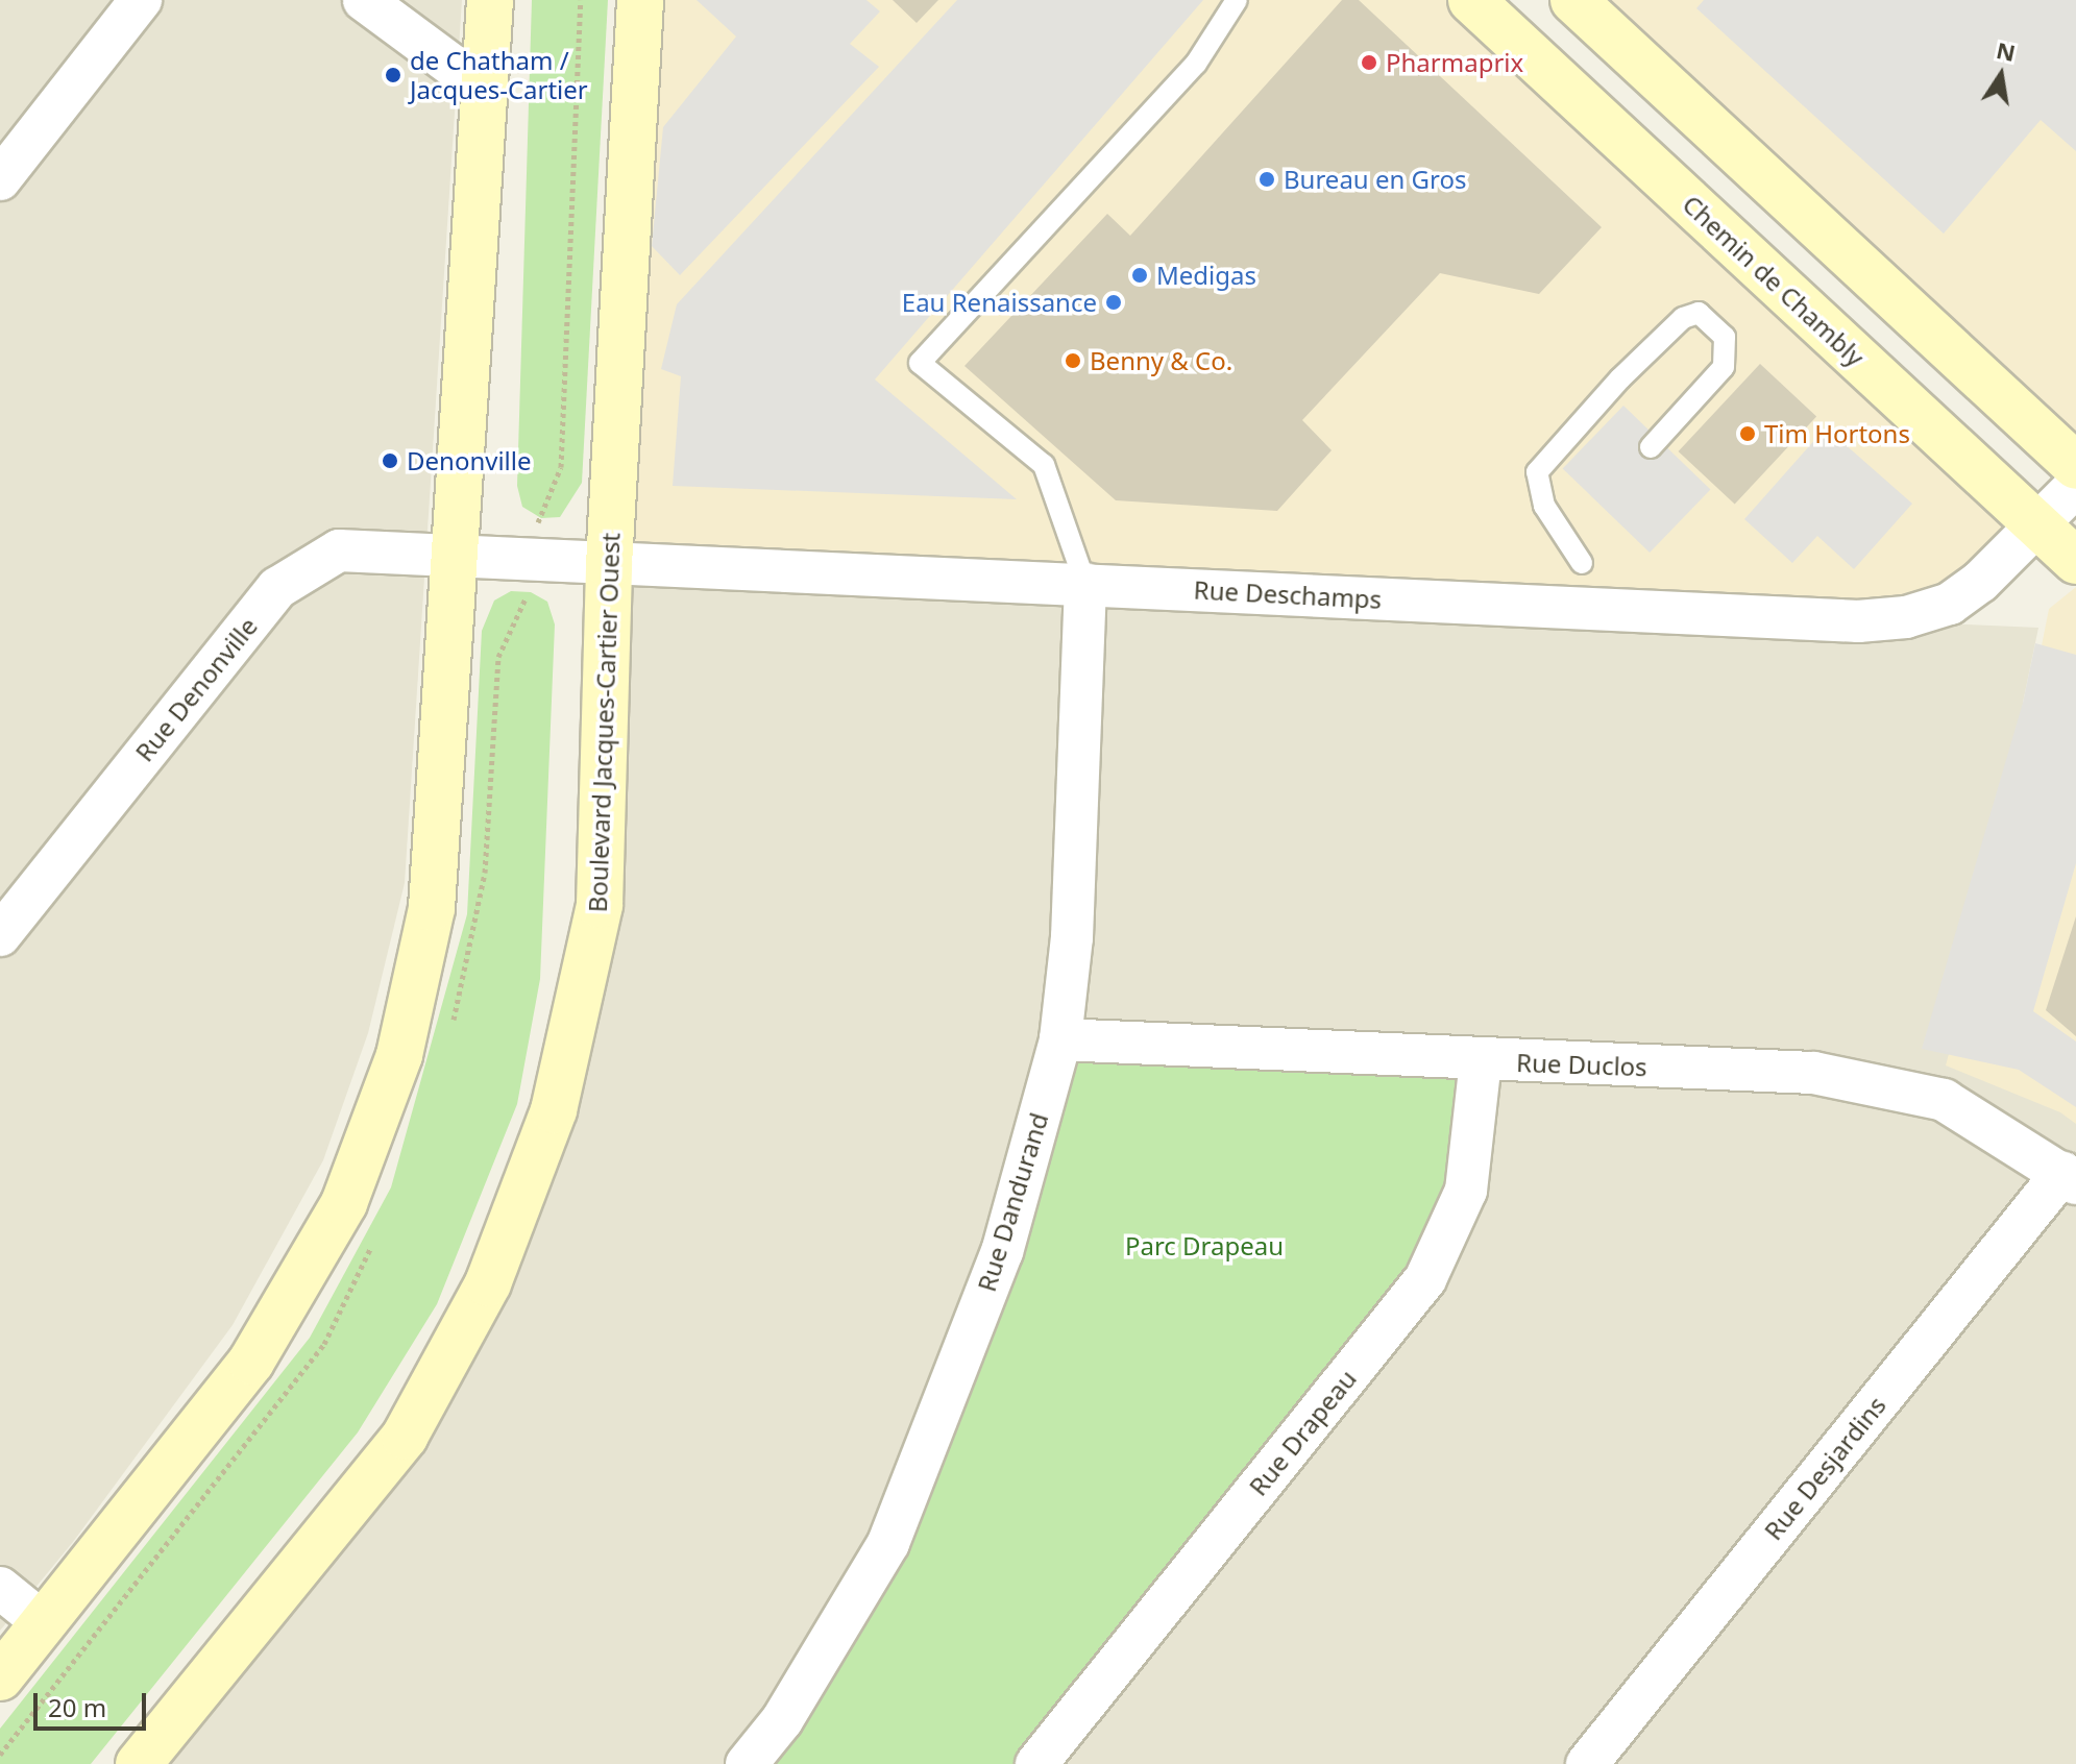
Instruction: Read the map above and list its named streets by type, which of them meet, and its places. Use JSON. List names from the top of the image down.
{
  "streets": {
    "main road": ["Chemin de Chambly", "Boulevard Jacques-Cartier Ouest"],
    "street": [
      "Rue Deschamps",
      "Rue Denonville",
      "Rue Duclos",
      "Rue Dandurand",
      "Rue Drapeau",
      "Rue Desjardins"
    ]
  },
  "crossings": [
    ["Chemin de Chambly", "Rue Deschamps"],
    ["Rue Deschamps", "Rue Denonville"],
    ["Rue Deschamps", "Boulevard Jacques-Cartier Ouest"],
    ["Rue Deschamps", "Rue Dandurand"],
    ["Rue Duclos", "Rue Dandurand"],
    ["Rue Duclos", "Rue Drapeau"],
    ["Rue Duclos", "Rue Desjardins"]
  ],
  "parks": ["Parc Drapeau"],
  "places": [
    "Pharmaprix",
    "de Chatham / Jacques-Cartier",
    "Bureau en Gros",
    "Medigas",
    "Eau Renaissance",
    "Benny & Co.",
    "Tim Hortons",
    "Denonville"
  ],
  "scale_bar": "20 m",
  "north": "top"
}
